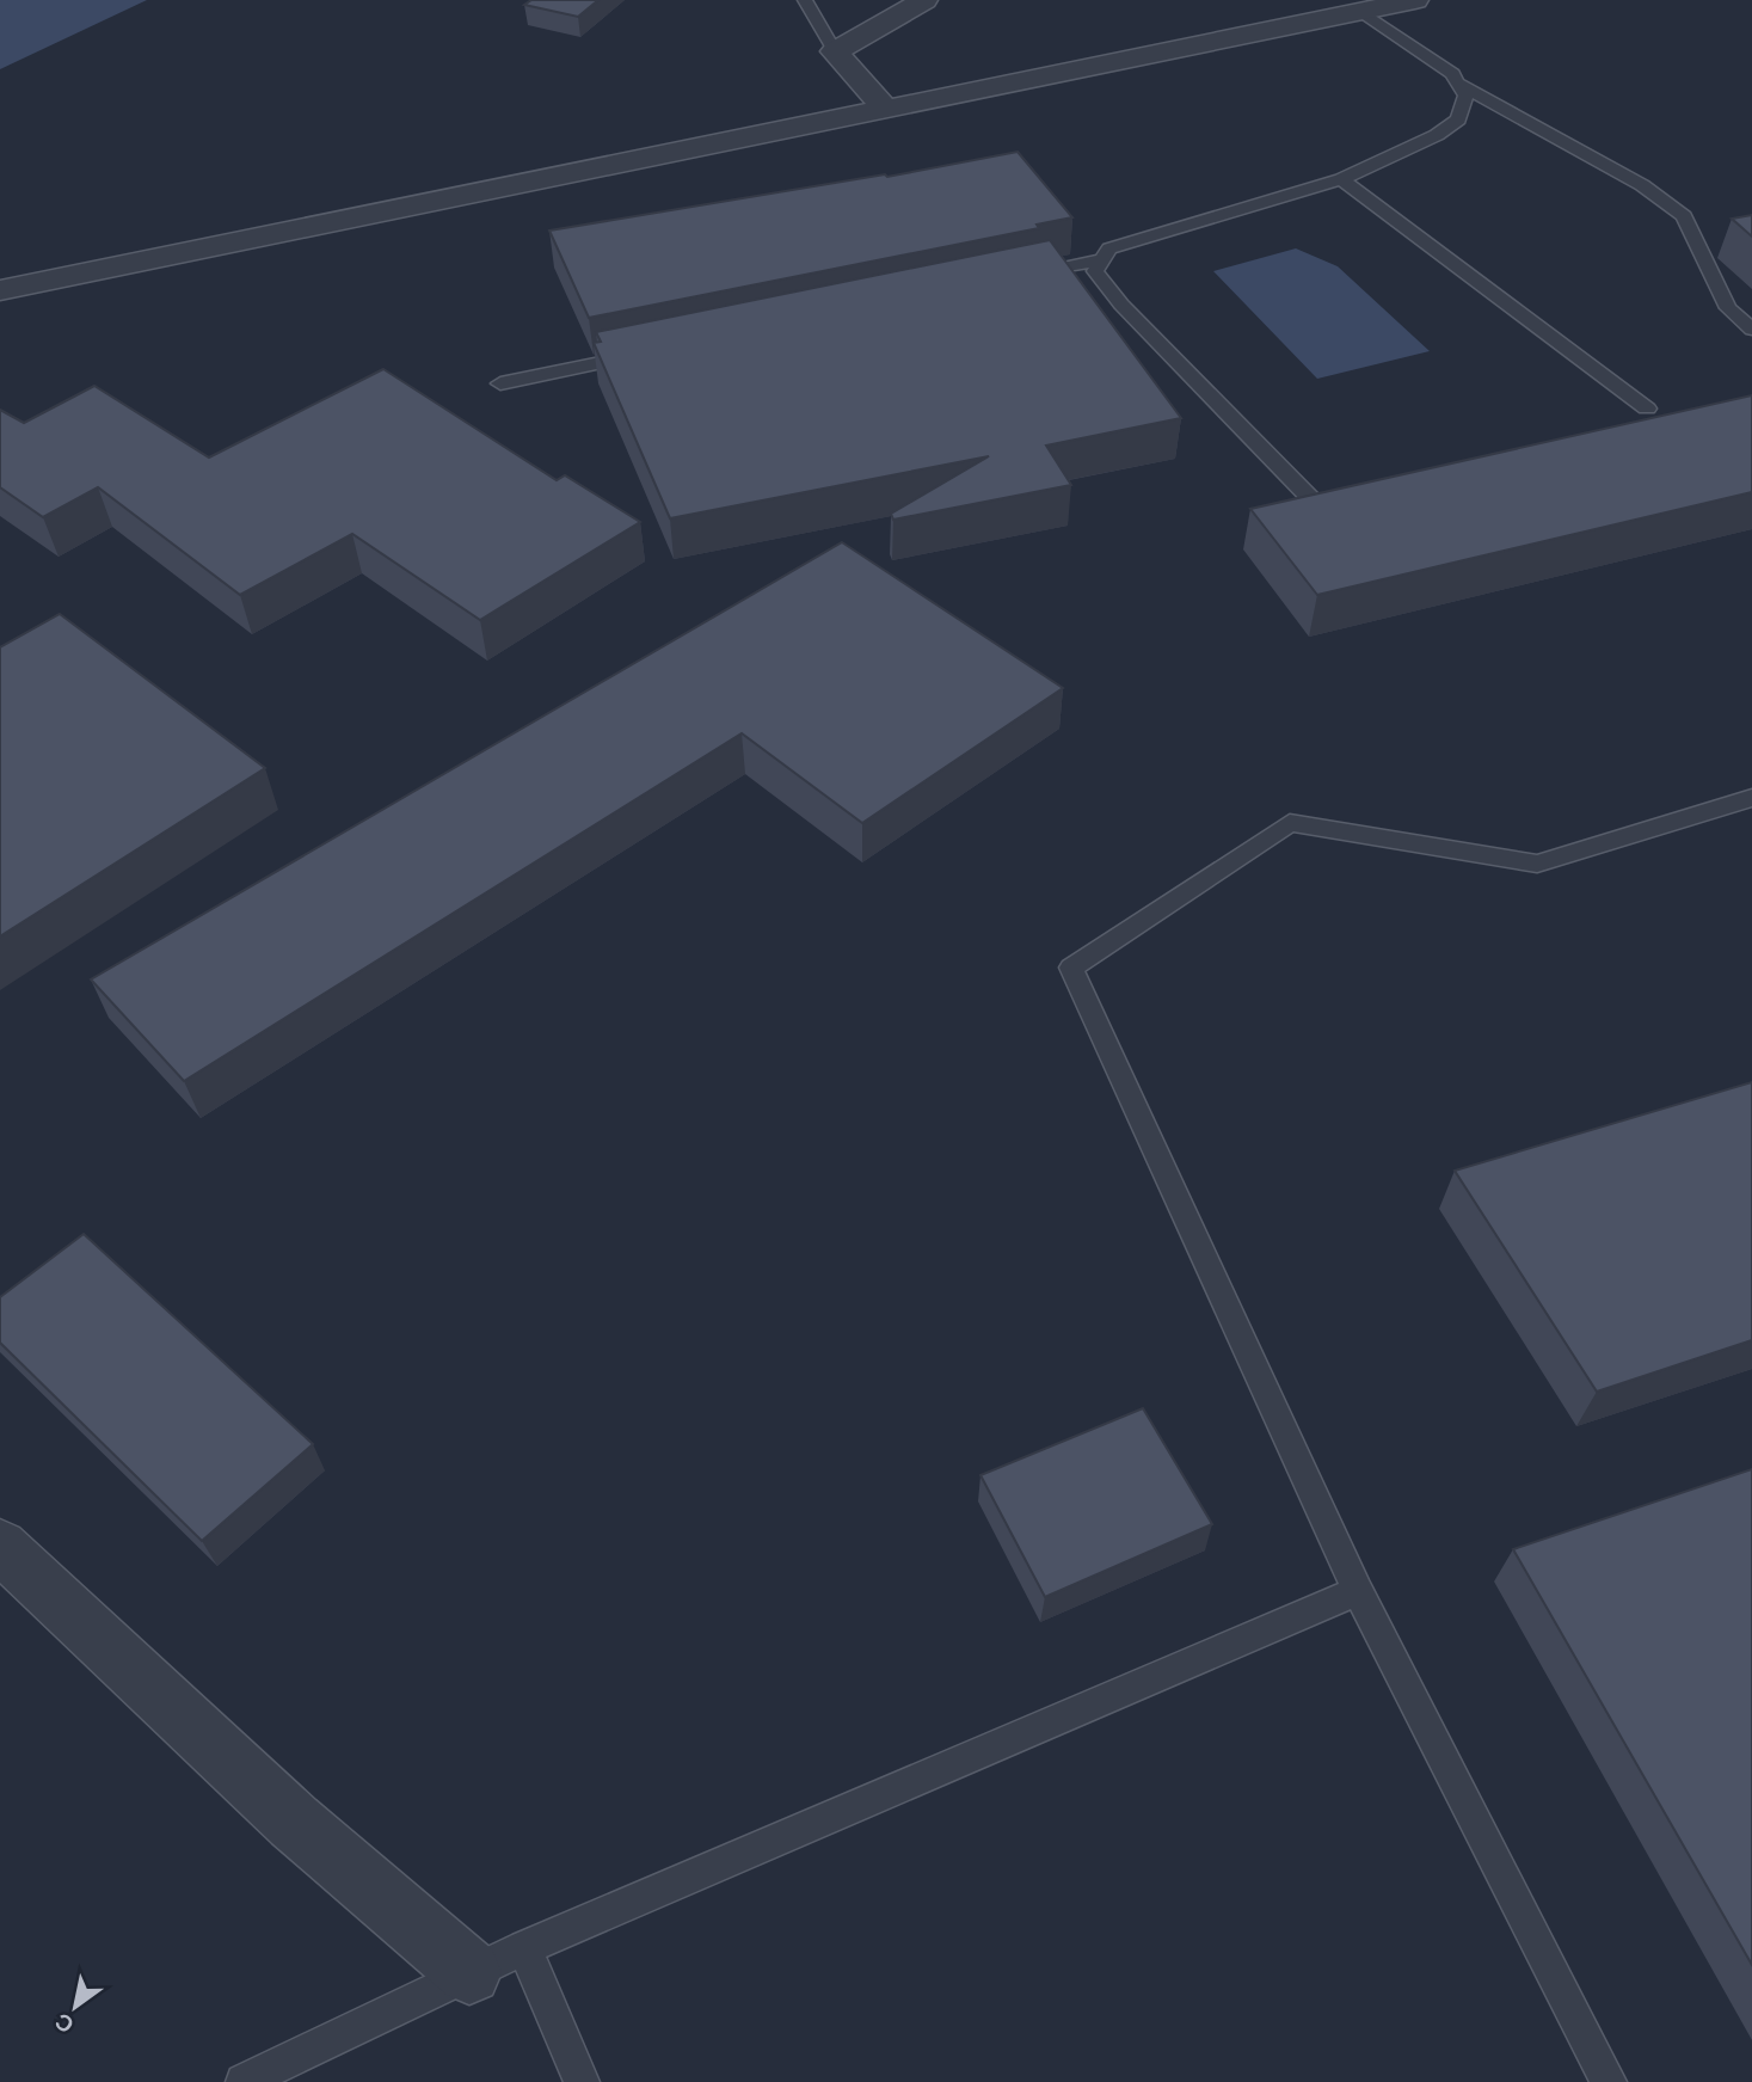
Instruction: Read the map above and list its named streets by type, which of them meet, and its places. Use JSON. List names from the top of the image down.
{
  "north": "bottom left"
}
